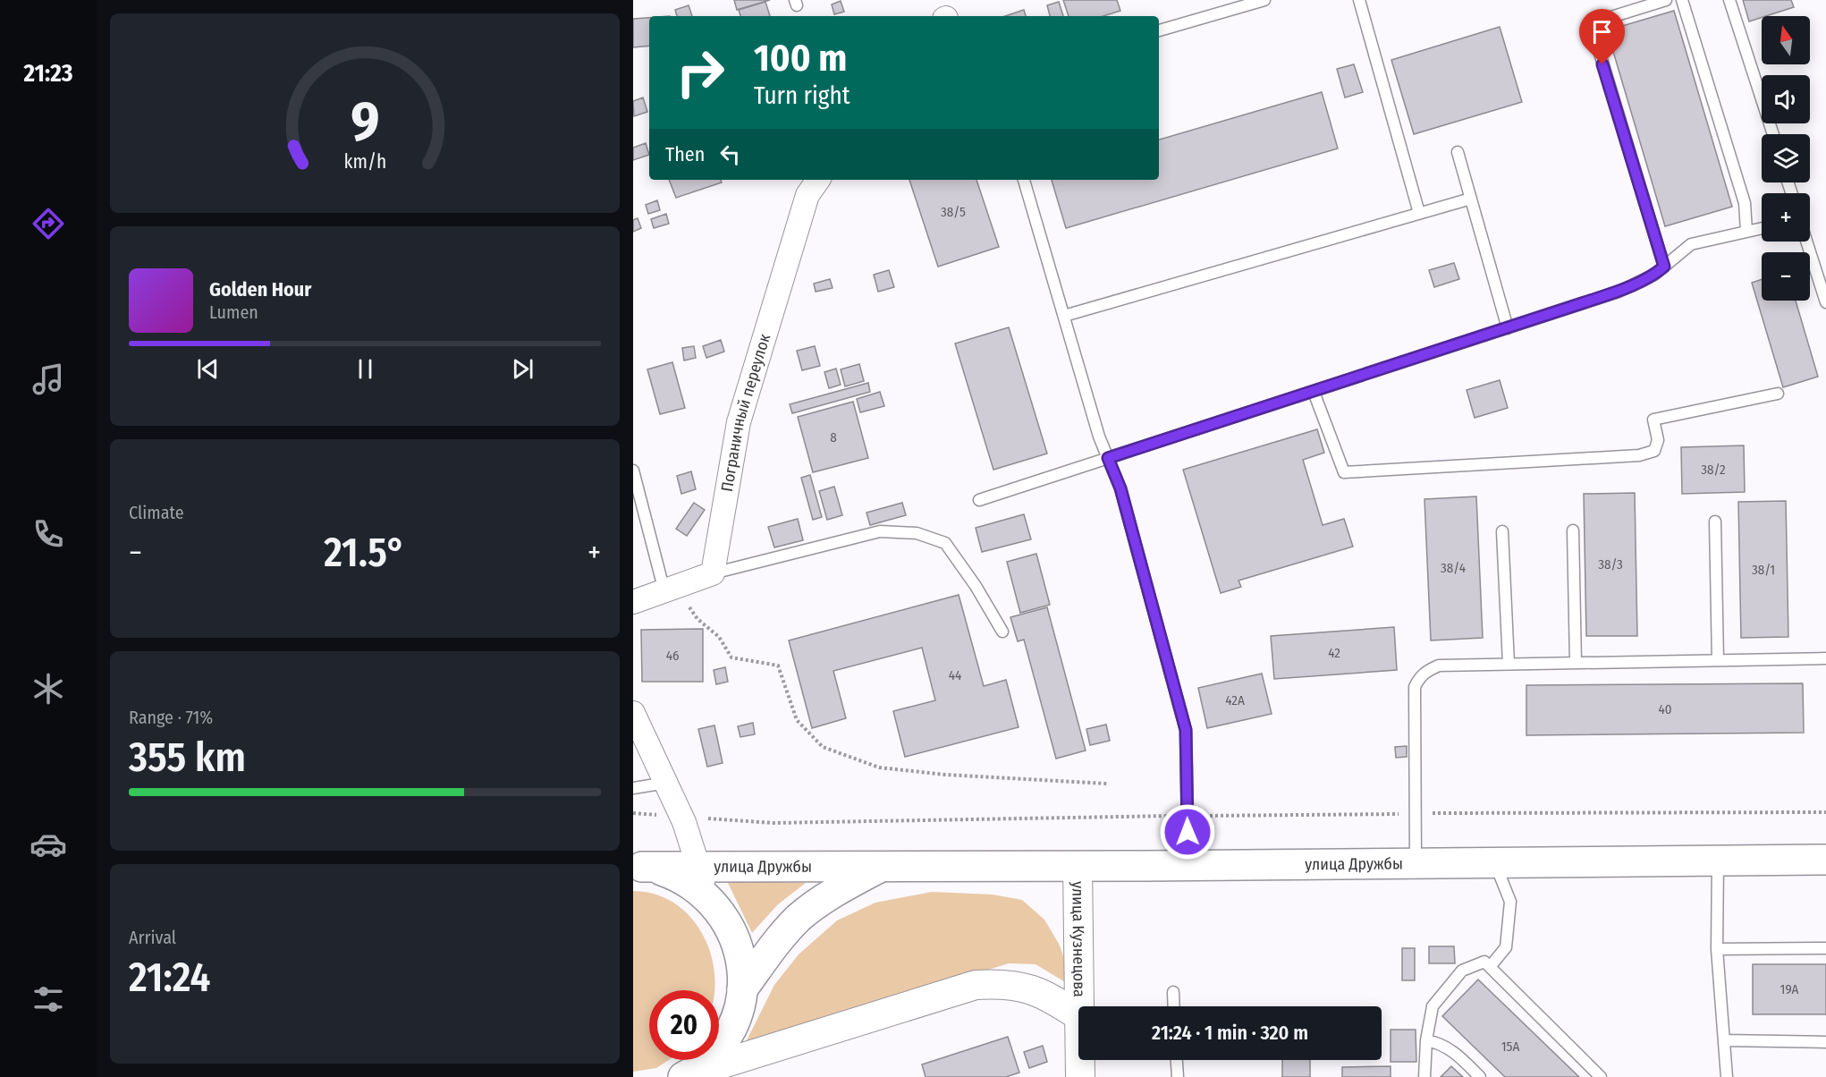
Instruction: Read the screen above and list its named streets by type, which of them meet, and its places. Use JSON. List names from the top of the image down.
{
  "streets": {
    "main road": ["улица Дружбы"],
    "street": ["Пограничный переулок", "улица Кузнецова"]
  },
  "crossings": [
    ["улица Дружбы", "улица Кузнецова"]
  ],
  "house_numbers": [
    "38/5",
    "8",
    "38/2",
    "38/3",
    "38/4",
    "38/1",
    "42",
    "46",
    "44",
    "42А",
    "40",
    "19А",
    "15А"
  ],
  "north": "top",
  "page": {
    "tabs": "21:23",
    "map_buttons": ["+", "−"],
    "turn": ["100 m", "Turn right"],
    "then": "Then",
    "song": ["Golden Hour", "Lumen"],
    "tile": [
      "Climate",
      ["Range · 71%", "355 km"],
      ["Arrival", "21:24"]
    ],
    "heat": ["−", "21.5°", "+"],
    "limit": "20",
    "trip": "21:24 · 1 min · 320 m",
    "gauge": ["9", "km/h"]
  }
}
